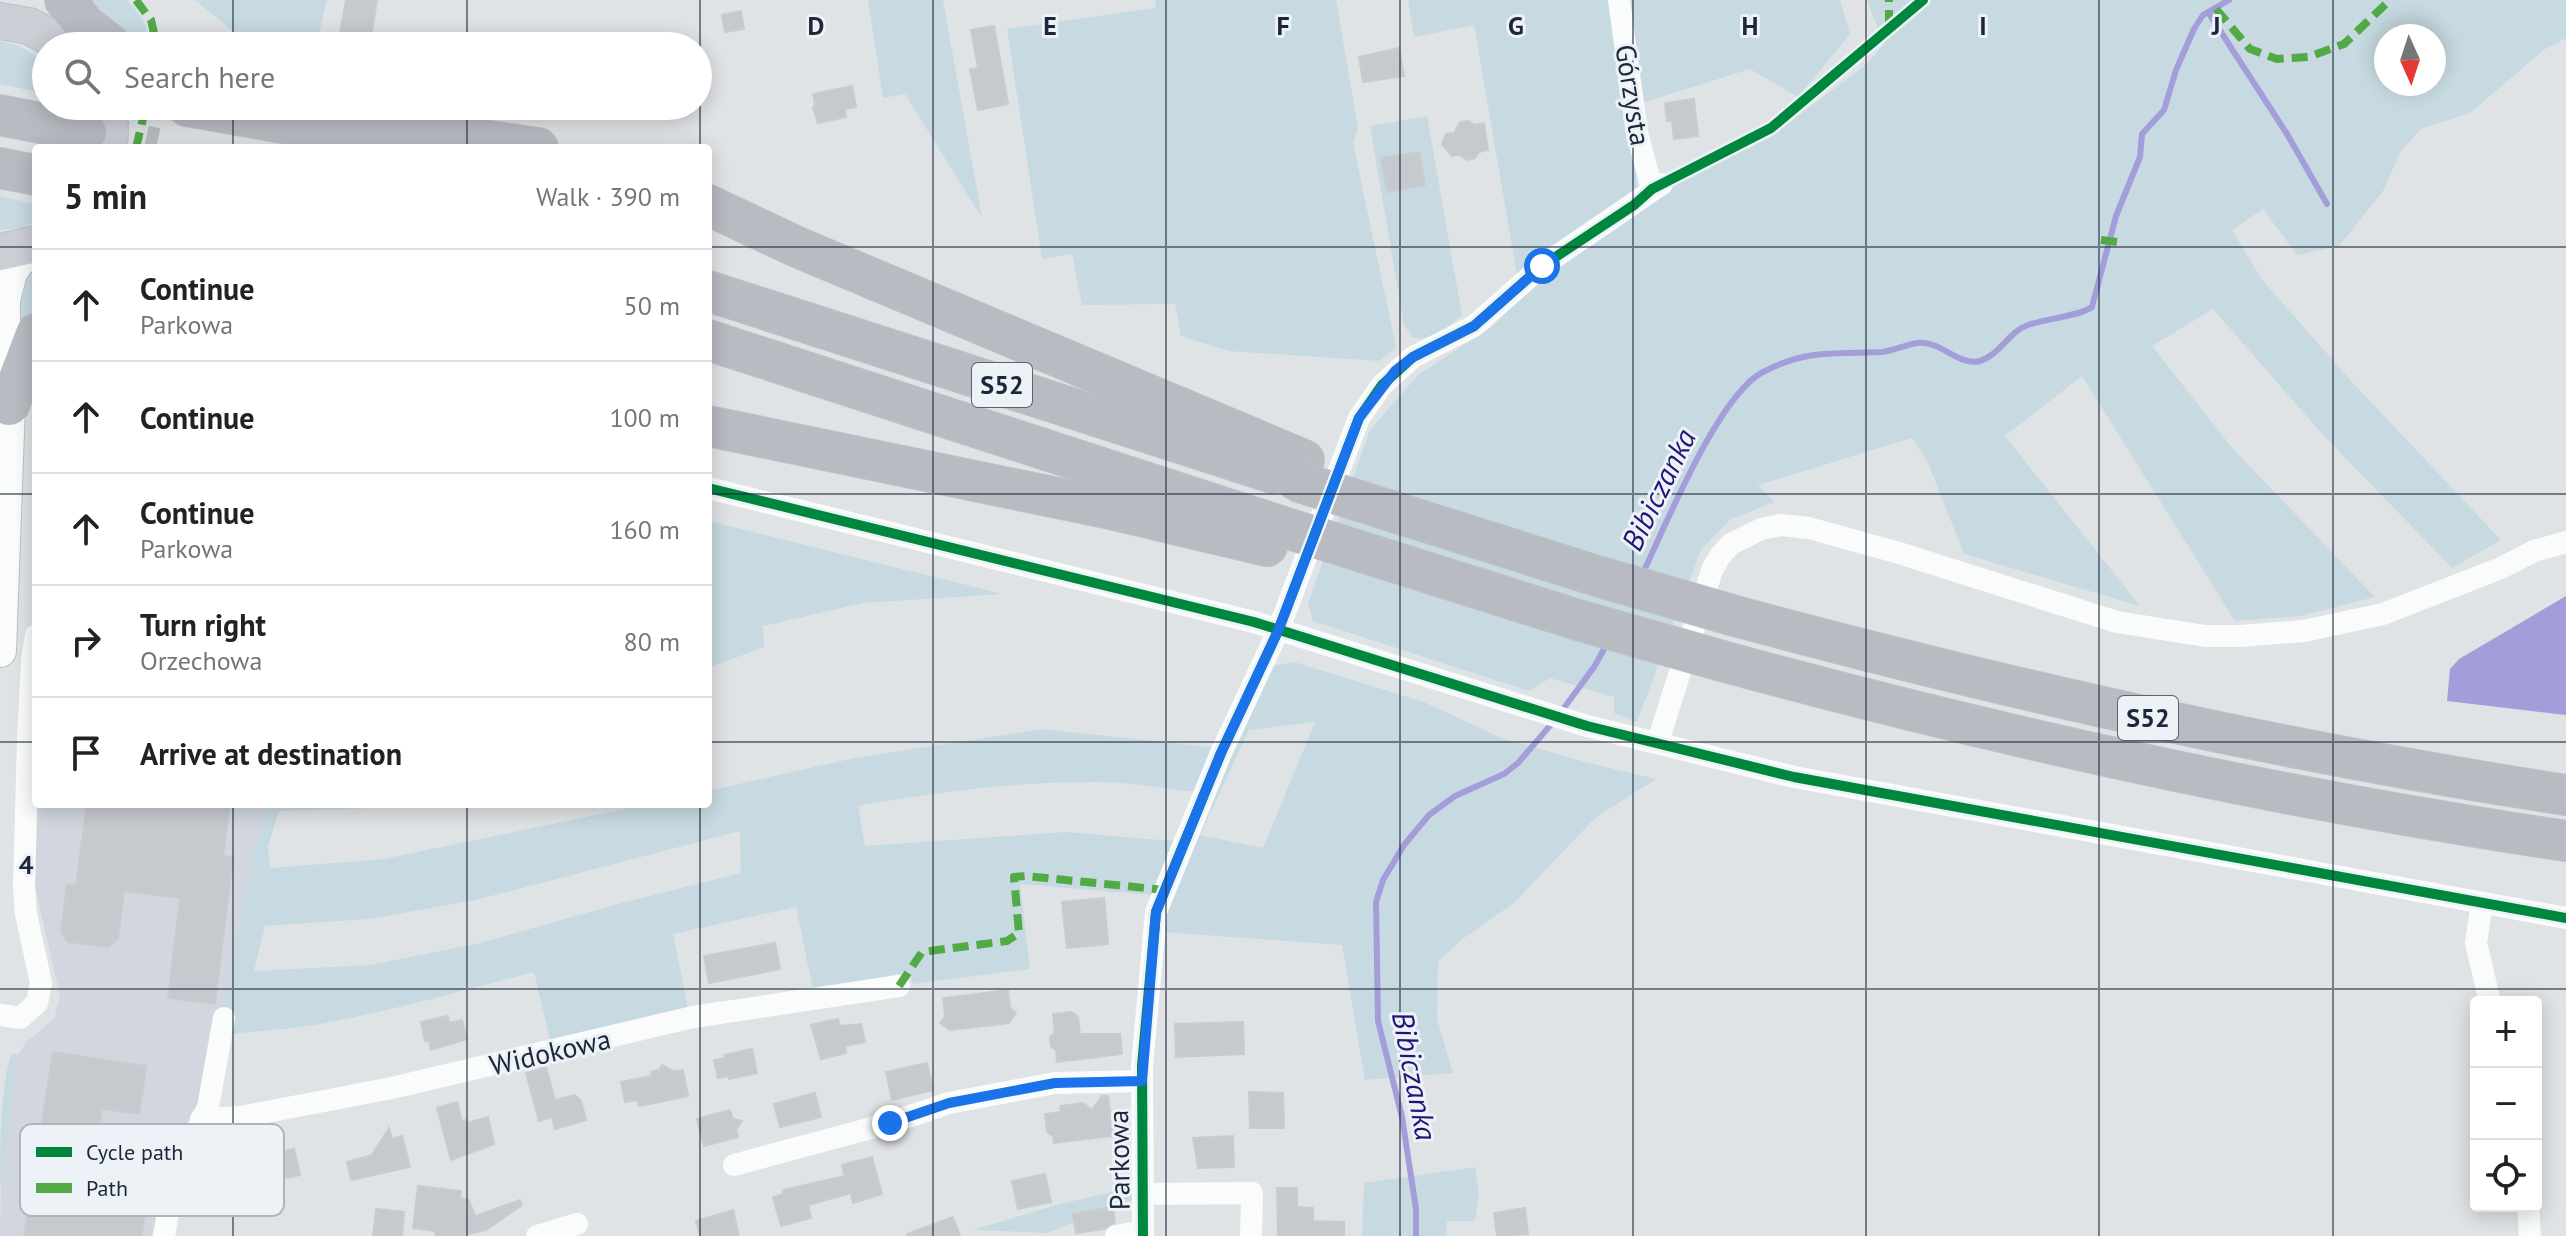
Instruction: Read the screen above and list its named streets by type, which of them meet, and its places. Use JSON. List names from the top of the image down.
{
  "streets": {
    "highway": ["S52"],
    "street": ["Górzysta", "Widokowa", "Parkowa"]
  },
  "crossings": [
    ["Górzysta", "Parkowa"]
  ],
  "water": ["Bibiczanka"],
  "legend": ["Cycle path", "Path"],
  "north": "bottom",
  "page": {
    "search": "Search here",
    "heading": ["5 min", "Walk · 390 m"],
    "list": [
      ["Continue", "Parkowa", "50 m"],
      ["Continue", "100 m"],
      ["Continue", "Parkowa", "160 m"],
      ["Turn right", "Orzechowa", "80 m"],
      "Arrive at destination"
    ],
    "map_buttons": ["+", "−"]
  },
  "grid": {
    "columns": [
      "D",
      "E",
      "F",
      "G",
      "H",
      "I",
      "J"
    ],
    "rows": ["4"]
  }
}
